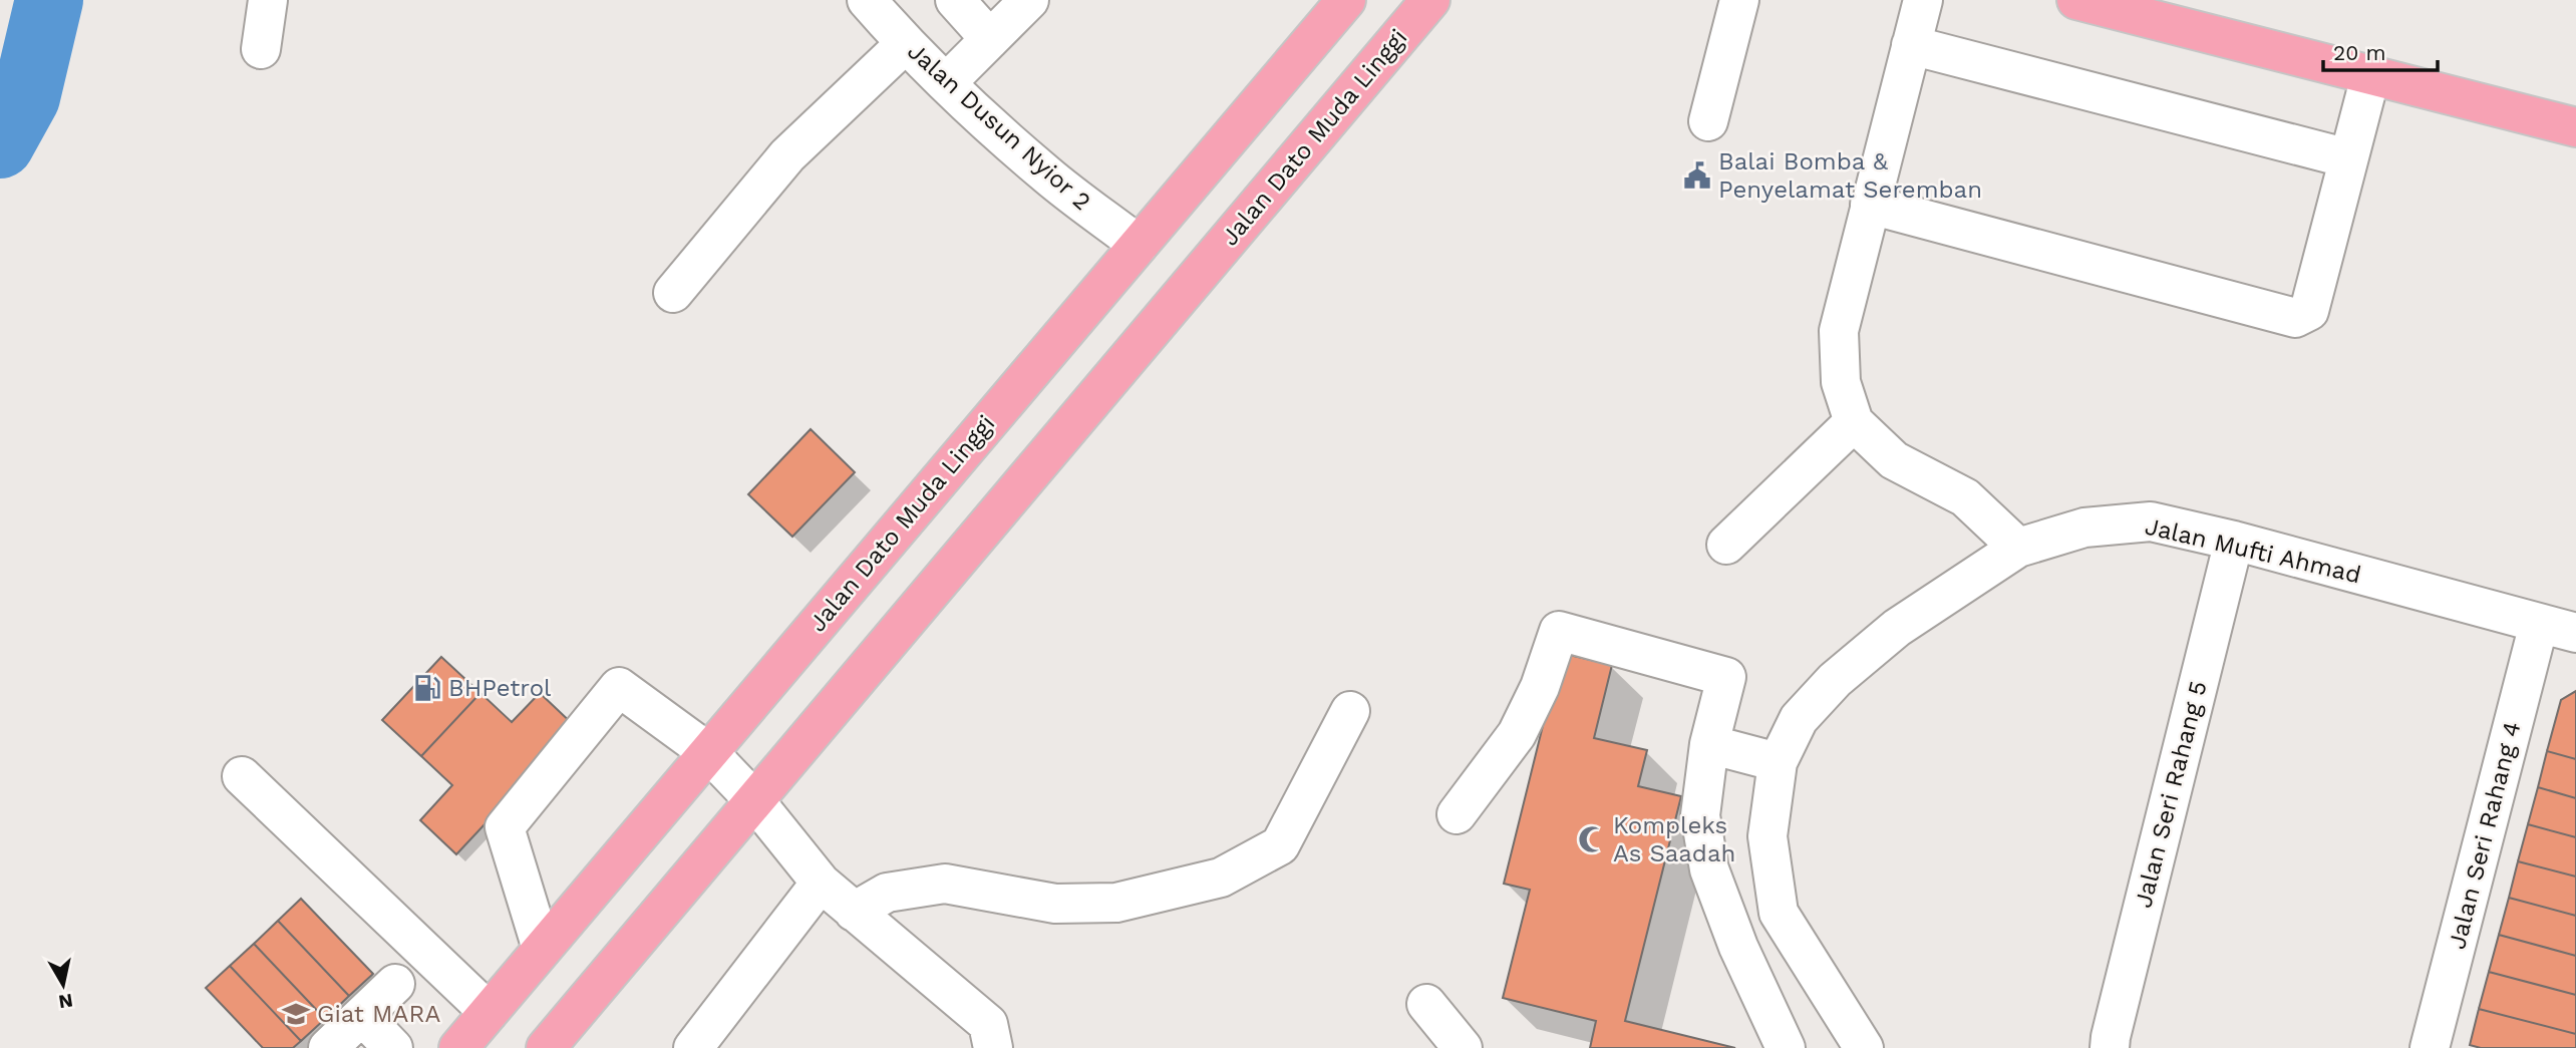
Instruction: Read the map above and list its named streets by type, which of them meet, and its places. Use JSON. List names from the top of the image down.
{
  "streets": {
    "highway": ["Jalan Dato Muda Linggi"],
    "street": [
      "Jalan Dusun Nyior 2",
      "Jalan Mufti Ahmad",
      "Jalan Seri Rahang 5",
      "Jalan Seri Rahang 4"
    ]
  },
  "crossings": [
    ["Jalan Dusun Nyior 2", "Jalan Dato Muda Linggi"],
    ["Jalan Mufti Ahmad", "Jalan Seri Rahang 5"],
    ["Jalan Mufti Ahmad", "Jalan Seri Rahang 4"]
  ],
  "places": {
    "public building": ["Balai Bomba & Penyelamat Seremban"],
    "fuel station": ["BHPetrol"],
    "mosque": ["Kompleks As Saadah"],
    "school or university": ["Giat MARA"]
  },
  "scale_bar": "20 m",
  "north": "bottom"
}
